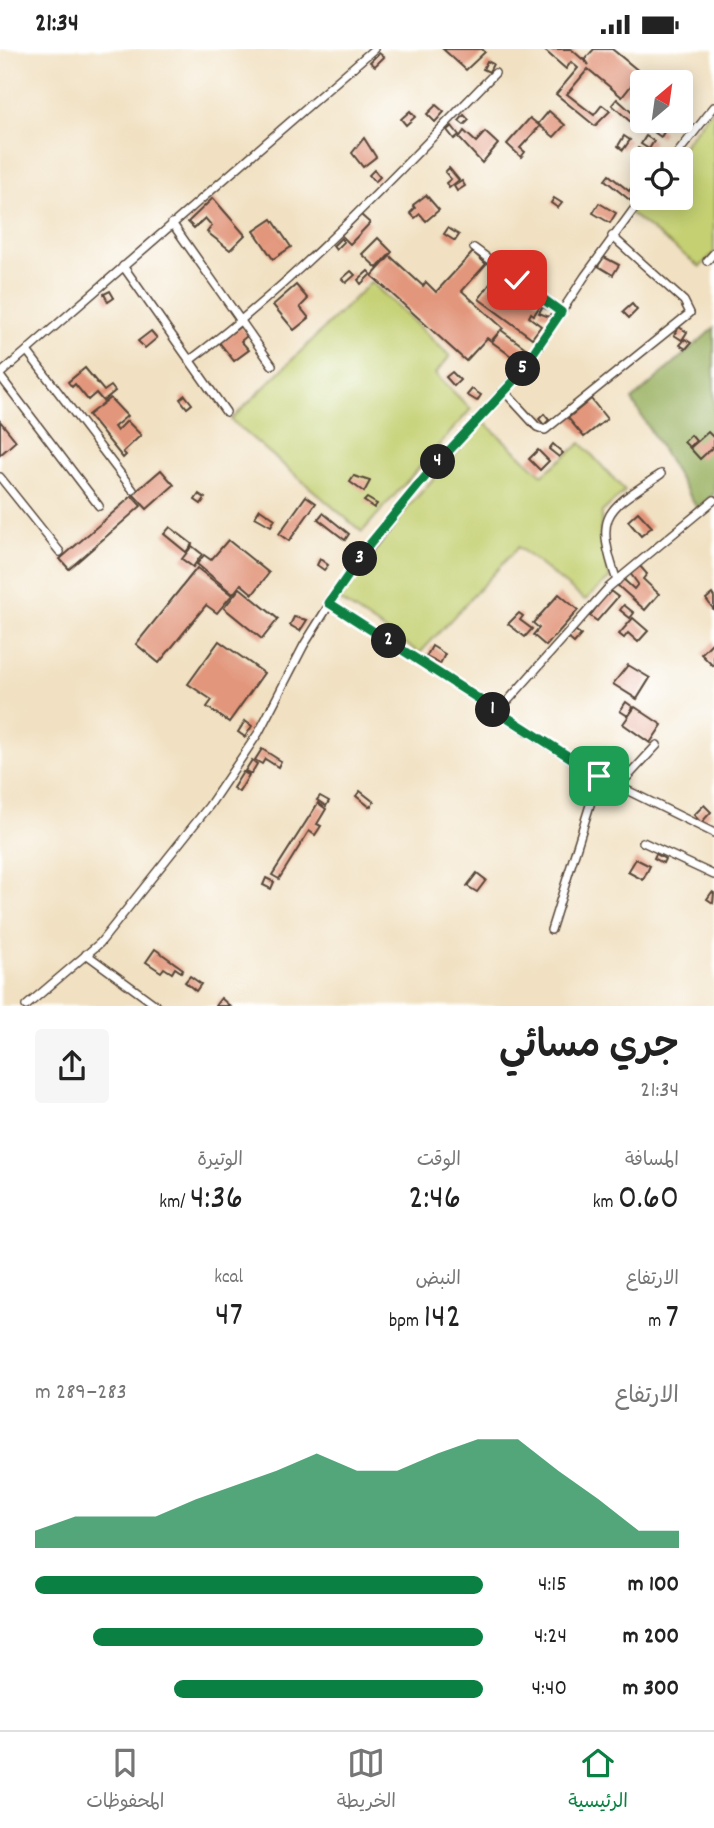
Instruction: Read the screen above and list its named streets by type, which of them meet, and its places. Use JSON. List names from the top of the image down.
{
  "north": "top right",
  "page": {
    "status": "21:34",
    "pins": [
      "5",
      "4",
      "3",
      "2",
      "1"
    ],
    "heading": ["جري مسائي", "21:34"],
    "stats": [
      ["المسافة", "0.60 km"],
      ["الوقت", "2:46"],
      ["الوتيرة", "4:36 /km"],
      ["الارتفاع", "7 m"],
      ["النبض", "142 bpm"],
      ["kcal", "47"]
    ],
    "chart": ["الارتفاع", "283–289 m"],
    "list": [
      {
        "name": "100 m",
        "note": "4:15"
      },
      {
        "name": "200 m",
        "note": "4:24"
      },
      {
        "name": "300 m",
        "note": "4:40"
      }
    ],
    "tabs": ["الرئيسية", "الخريطة", "المحفوظات"]
  }
}
